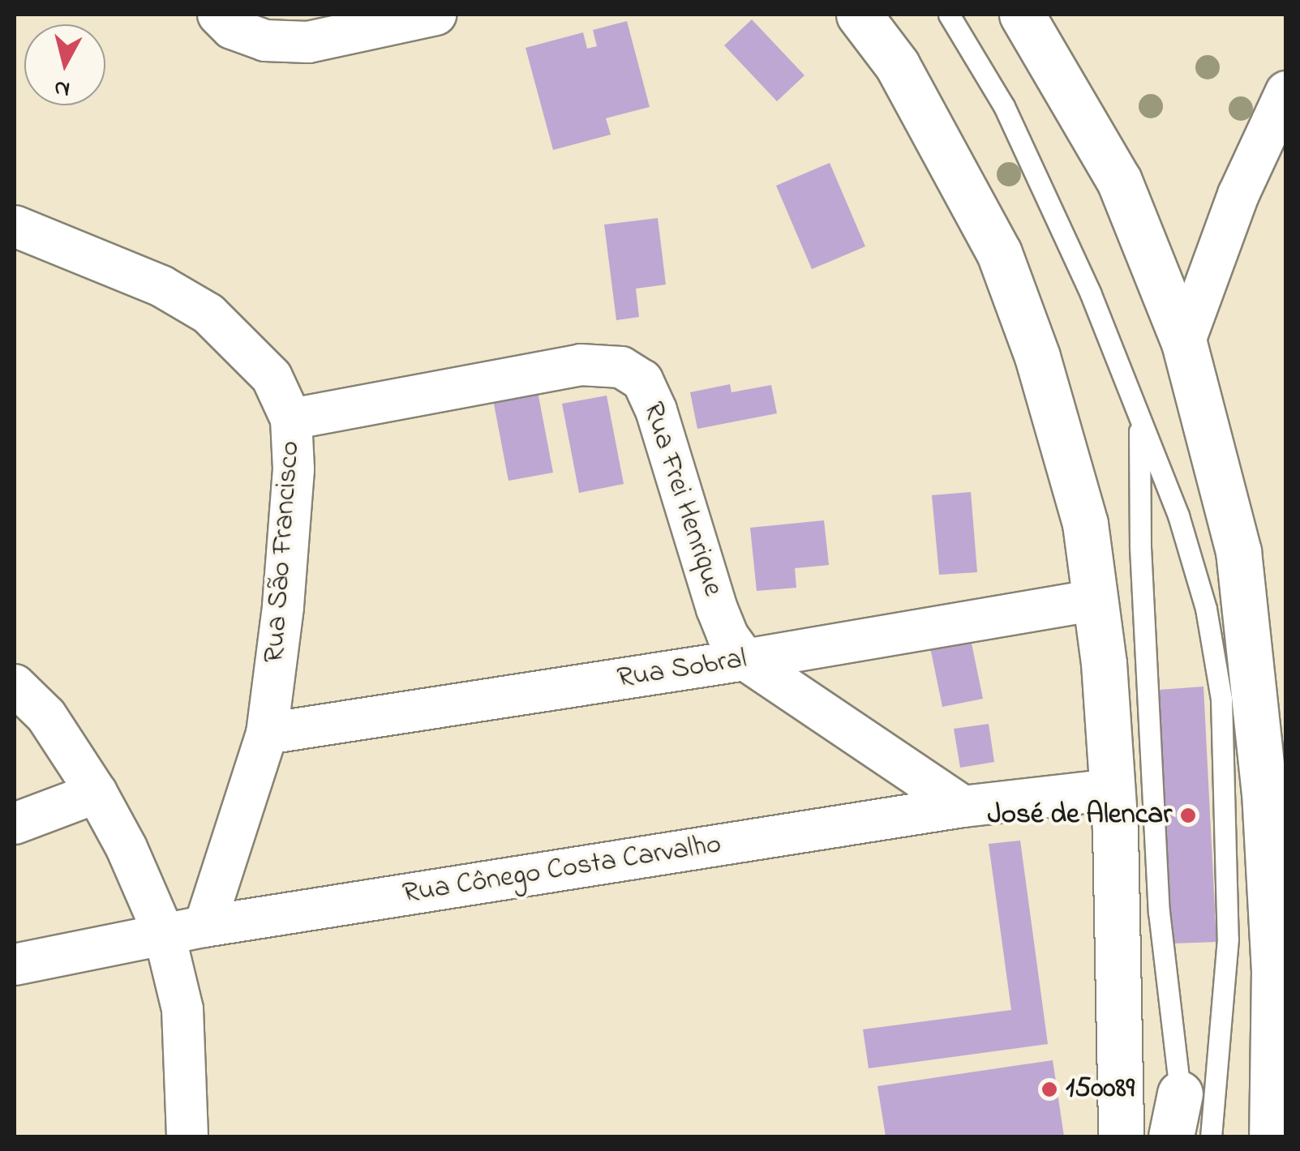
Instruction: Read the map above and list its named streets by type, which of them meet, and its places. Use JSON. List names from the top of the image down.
{
  "streets": {
    "street": [
      "Rua Frei Henrique",
      "Rua São Francisco",
      "Rua Sobral",
      "Rua Cônego Costa Carvalho"
    ]
  },
  "crossings": [
    ["Rua Frei Henrique", "Rua São Francisco"],
    ["Rua Frei Henrique", "Rua Sobral"],
    ["Rua Frei Henrique", "Rua Cônego Costa Carvalho"],
    ["Rua São Francisco", "Rua Sobral"],
    ["Rua São Francisco", "Rua Cônego Costa Carvalho"]
  ],
  "places": ["José de Alencar", "150089"],
  "north": "bottom"
}
